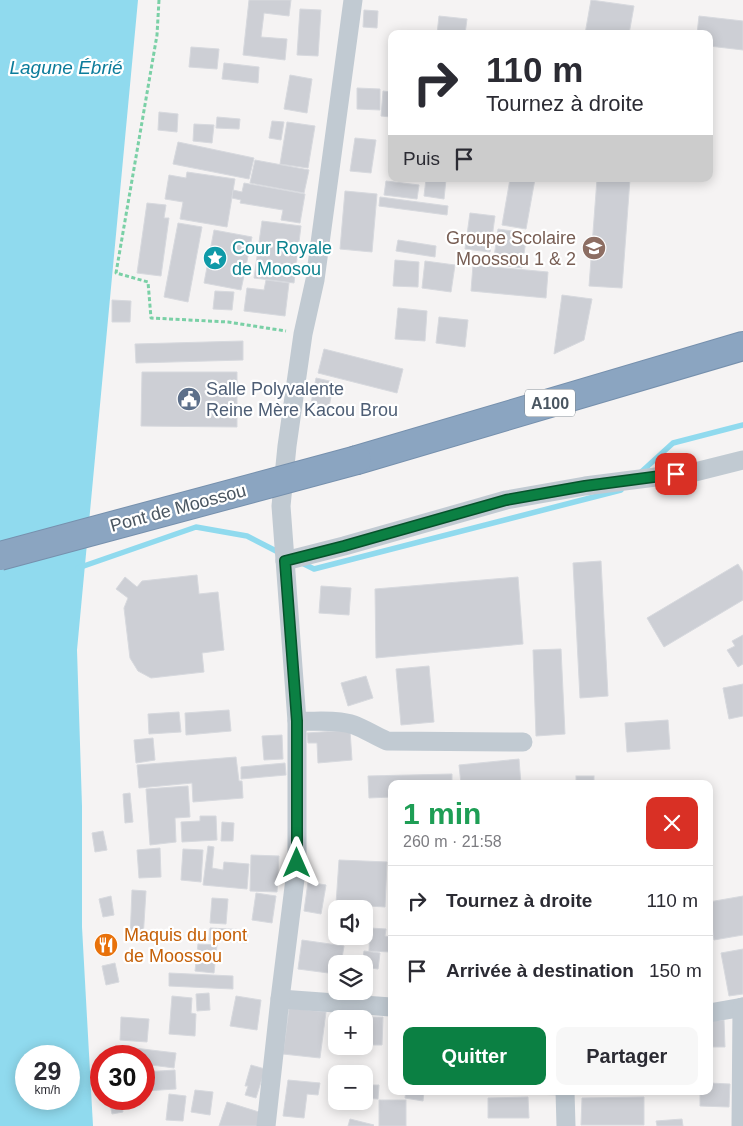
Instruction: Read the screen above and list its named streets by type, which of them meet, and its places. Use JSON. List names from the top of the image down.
{
  "streets": {
    "highway": ["A100", "Pont de Moossou"]
  },
  "water": ["Lagune Ébrié"],
  "places": {
    "school or university": ["Groupe Scolaire Moossou 1 & 2"],
    "place": ["Cour Royale de Moosou"],
    "public building": ["Salle Polyvalente Reine Mère Kacou Brou"],
    "restaurant": ["Maquis du pont de Moossou"]
  },
  "page": {
    "turn": ["110 m", "Tournez à droite"],
    "then": "Puis",
    "heading": ["1 min", "260 m · 21:58"],
    "list": [
      {
        "name": "Tournez à droite",
        "value": "110 m"
      },
      {
        "name": "Arrivée à destination",
        "value": "150 m"
      }
    ],
    "map_buttons": ["+", "−"],
    "buttons": ["Quitter", "Partager"],
    "speed": "29 km/h",
    "limit": "30"
  }
}
